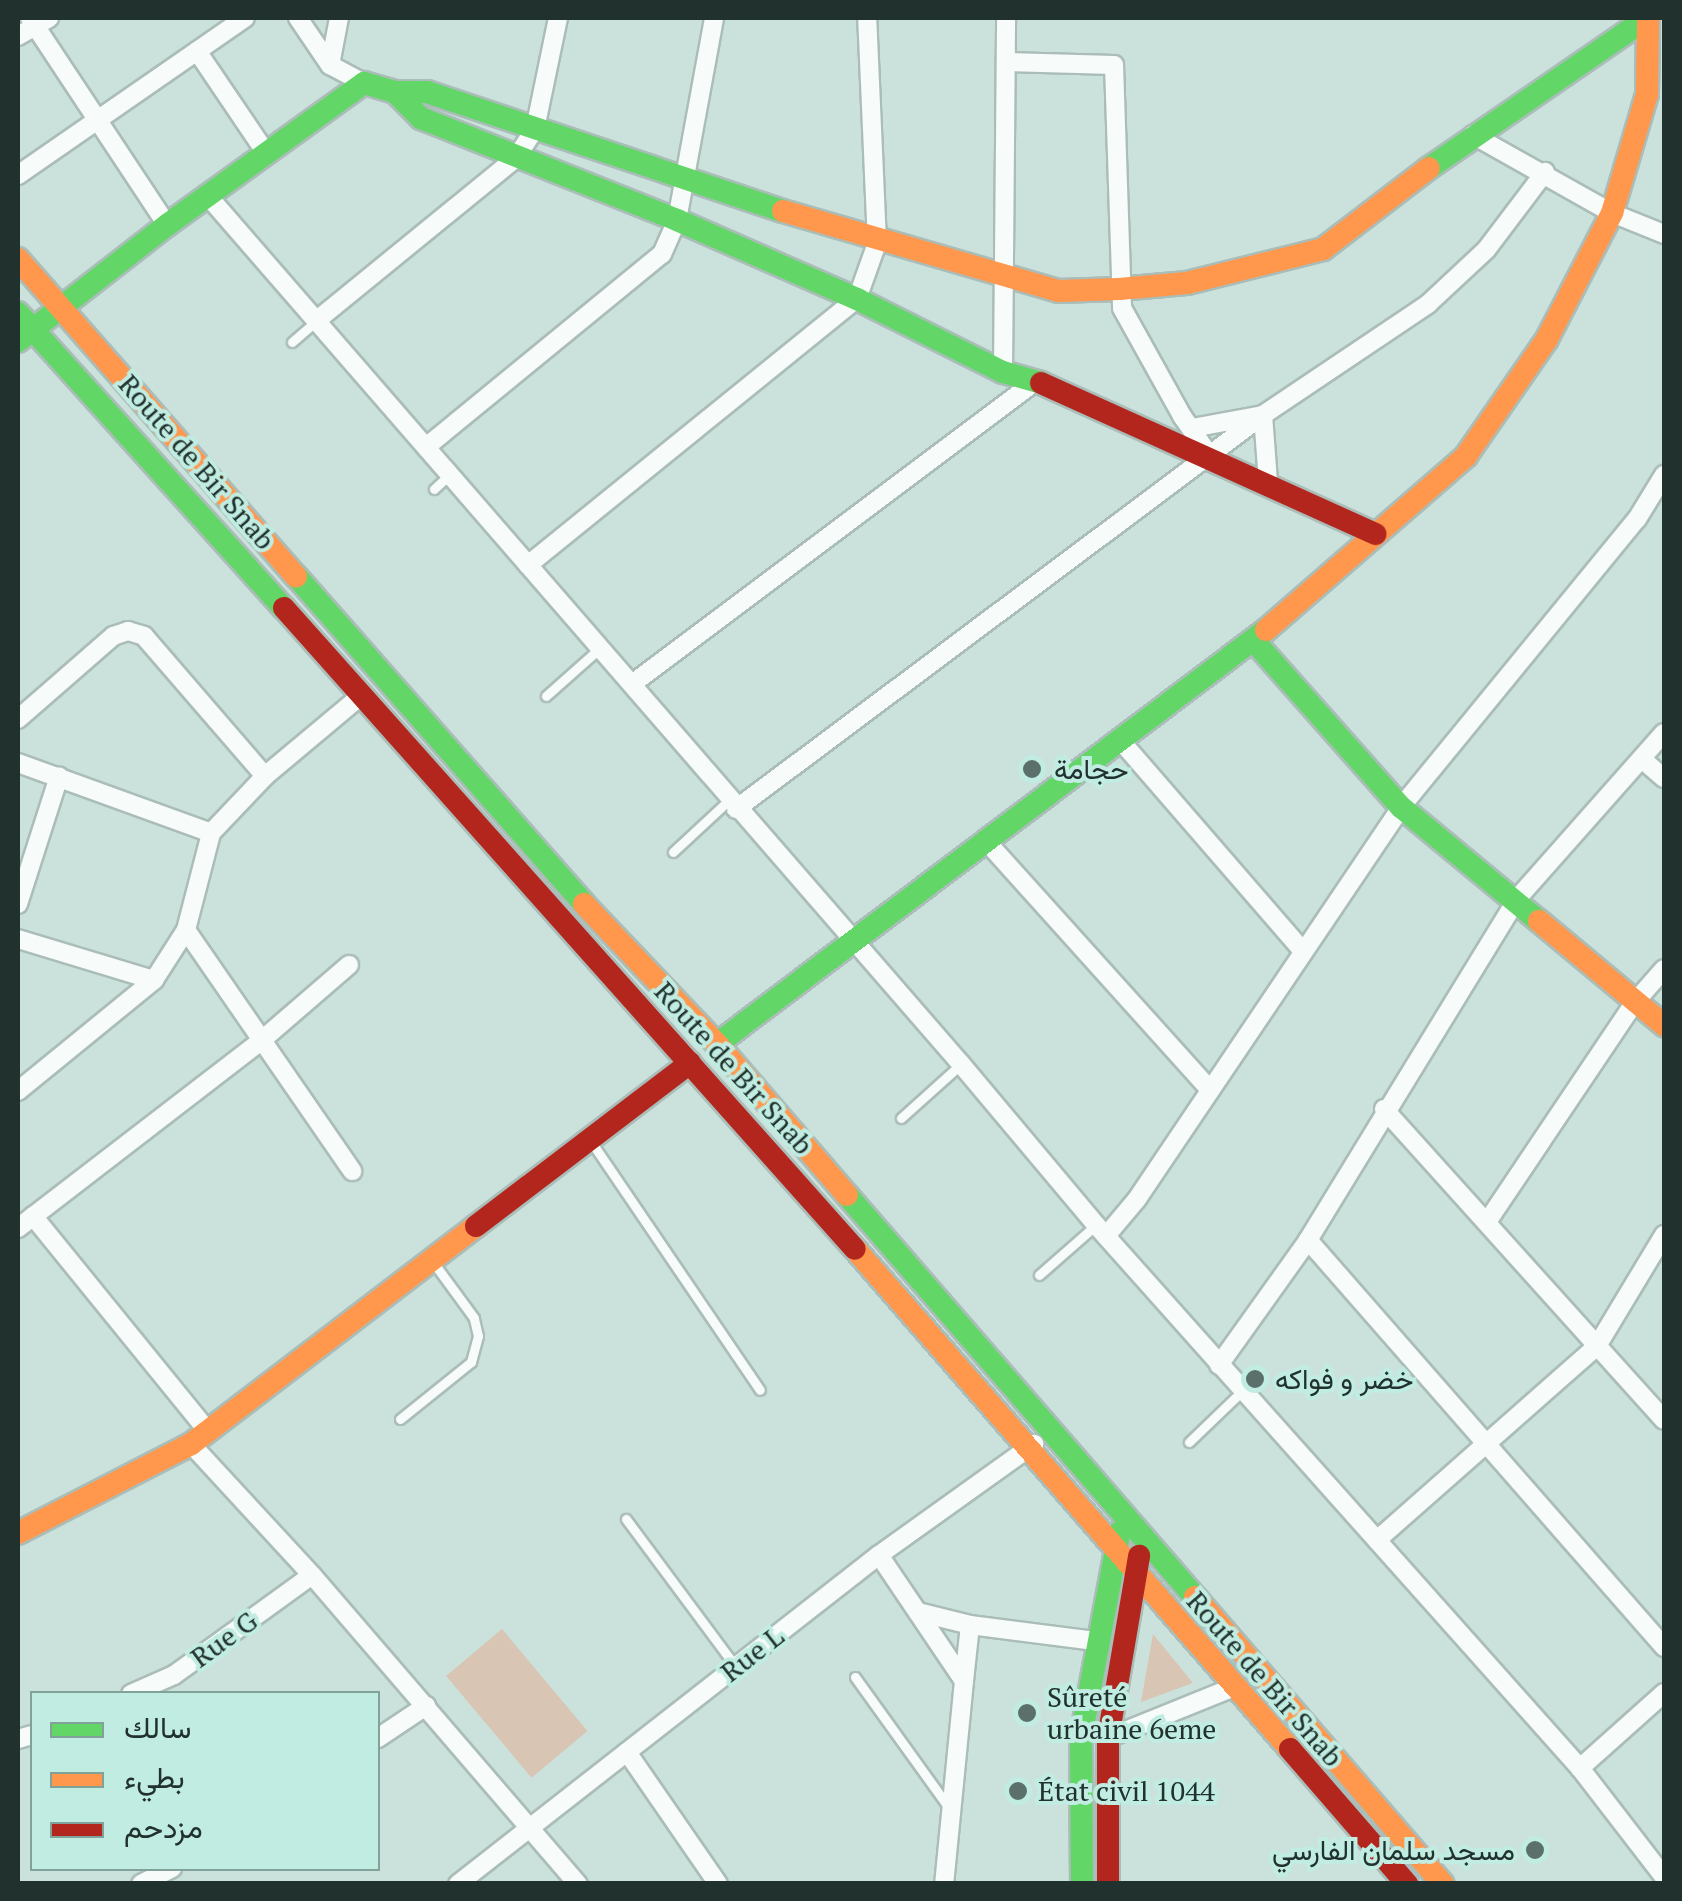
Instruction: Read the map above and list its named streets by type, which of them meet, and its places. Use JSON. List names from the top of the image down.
{
  "streets": {
    "main road": ["Route de Bir Snab"],
    "street": ["Rue G", "Rue L"]
  },
  "crossings": [
    ["Route de Bir Snab", "Rue L"]
  ],
  "places": [
    "حجامة",
    "خضر و فواكه",
    "Sûreté urbaine 6eme",
    "État civil 1044",
    "مسجد سلمان الفارسي"
  ],
  "legend": ["سالك", "بطيء", "مزدحم"]
}
